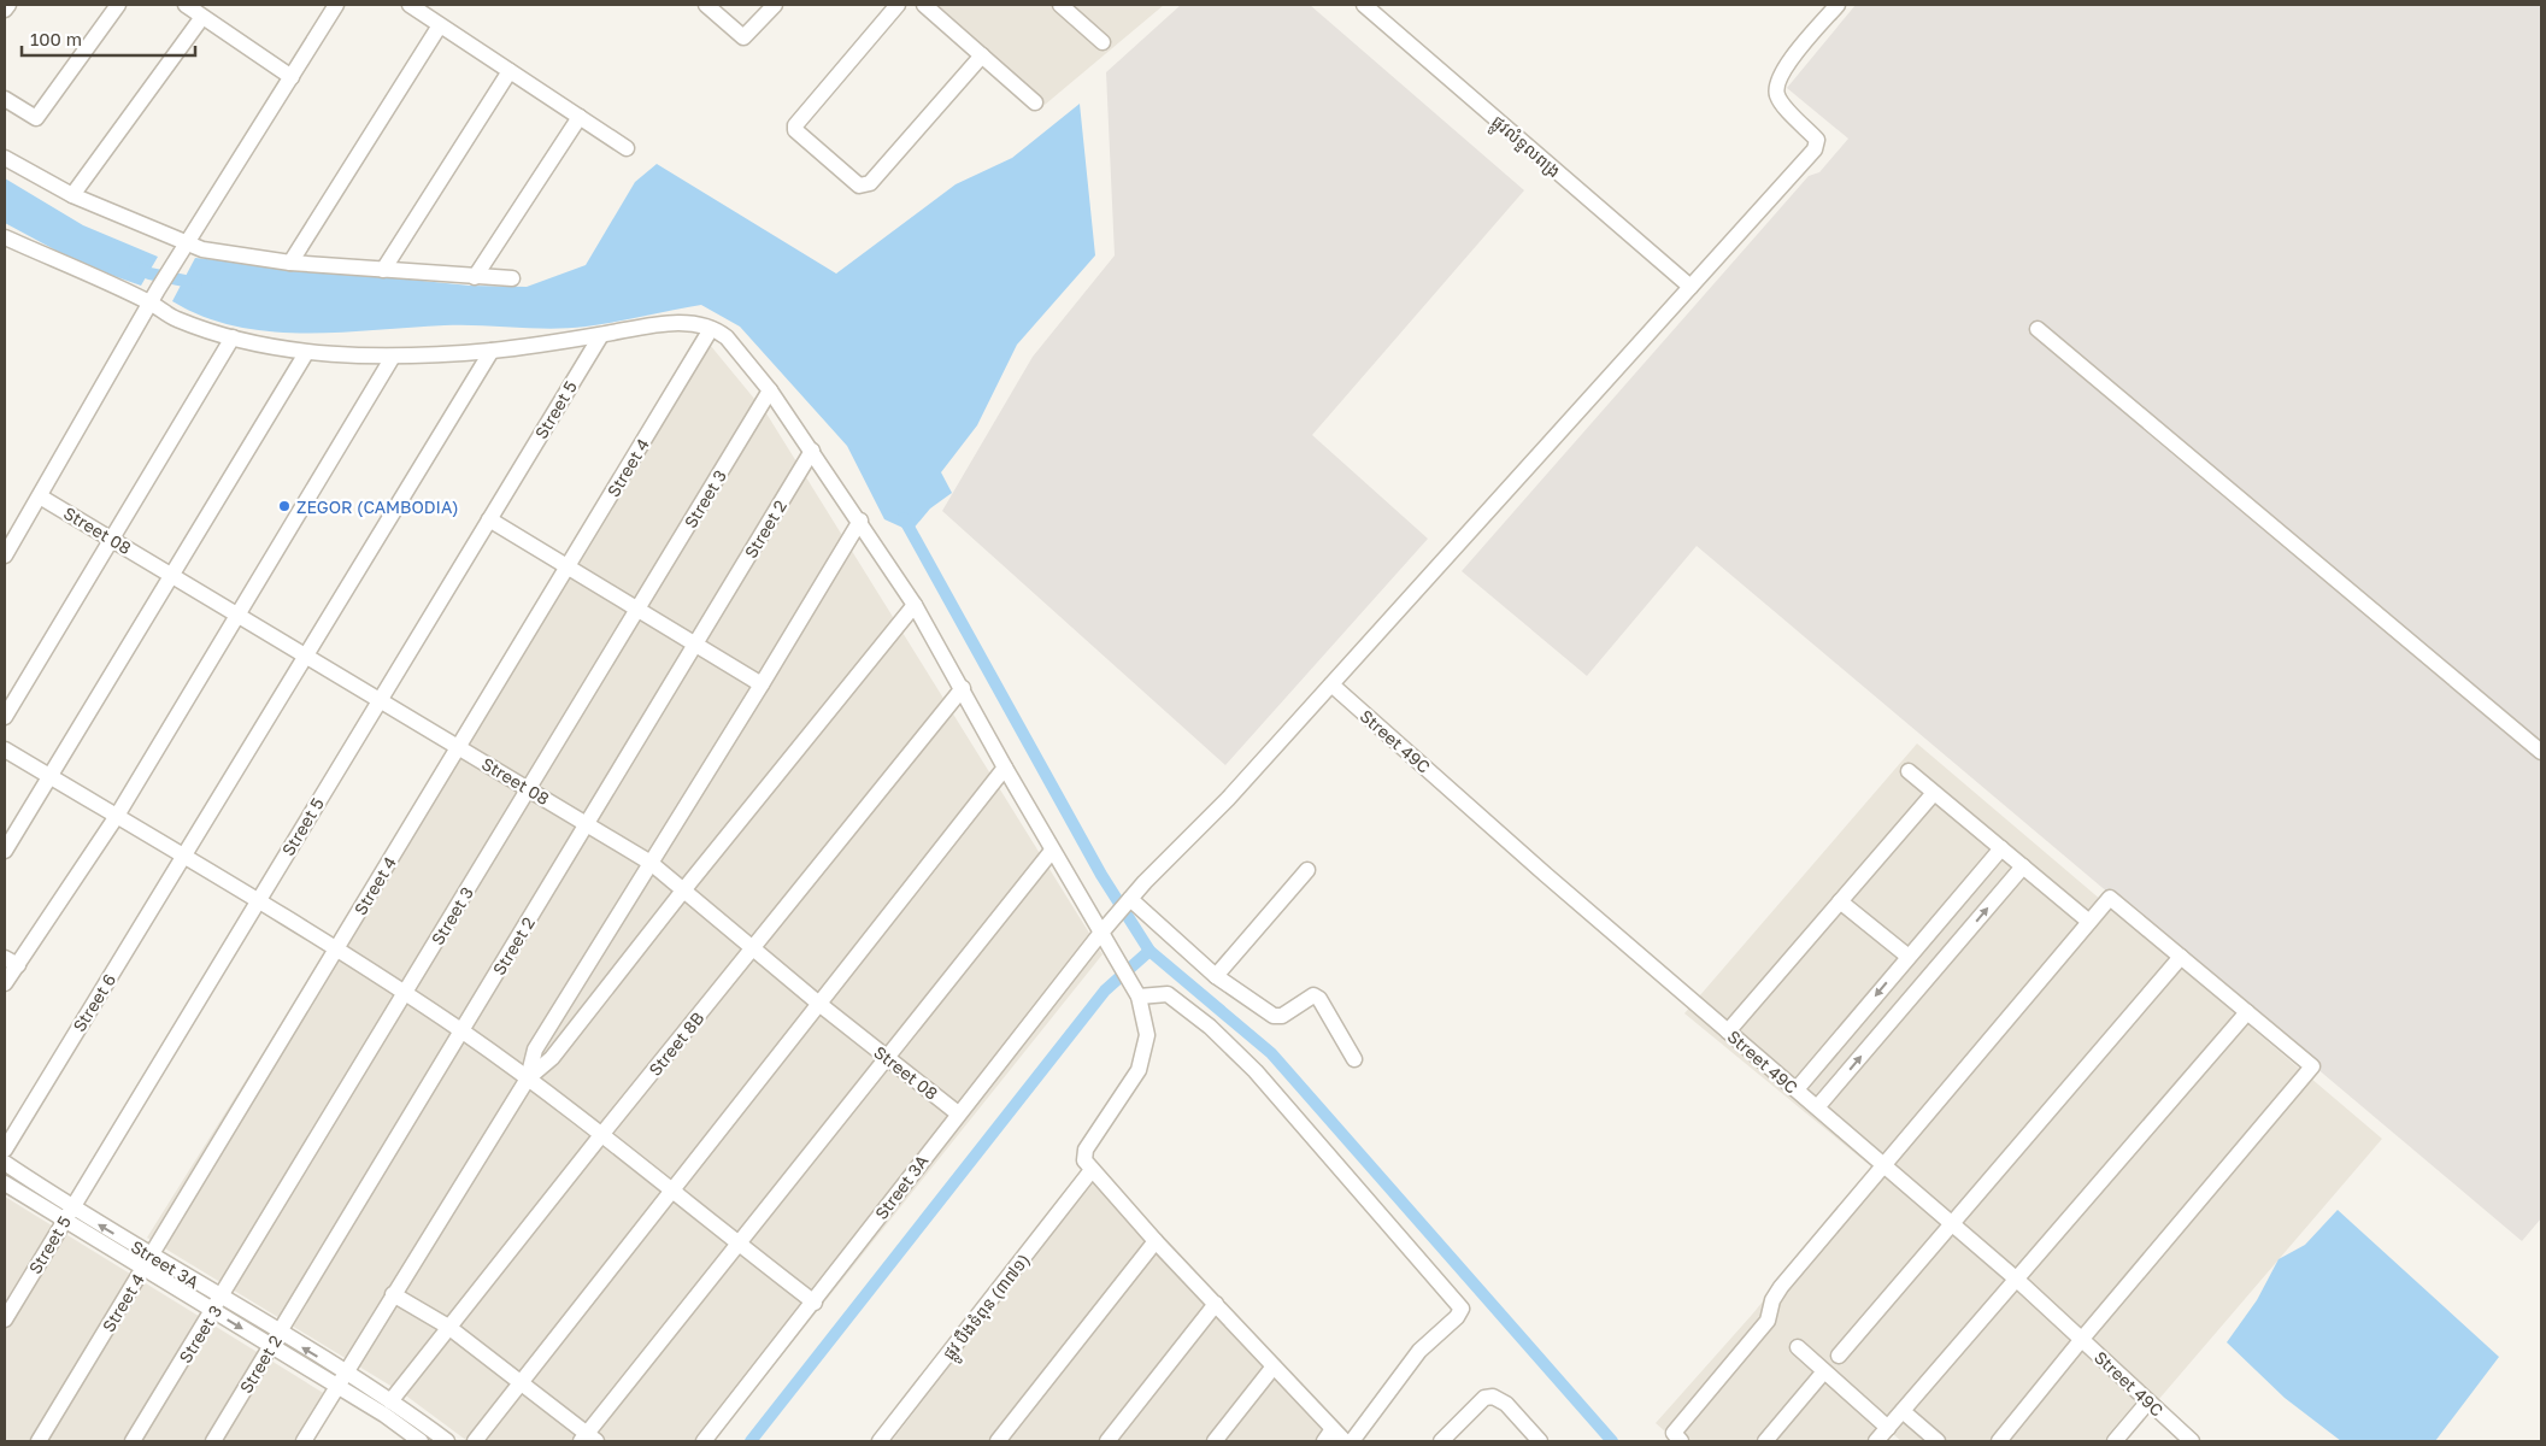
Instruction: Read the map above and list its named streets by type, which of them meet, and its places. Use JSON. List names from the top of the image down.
{
  "streets": {
    "street": [
      "ផ្លូវលំទួលពង្រ",
      "Street 5",
      "Street 4",
      "Street 3",
      "Street 2",
      "Street 08",
      "Street 49C",
      "Street 6",
      "Street 8B",
      "Street 3A",
      "ផ្លូវ បឹងទំពុន (៣៧១)"
    ]
  },
  "crossings": [
    ["ផ្លូវលំទួលពង្រ", "Street 3A"],
    ["Street 5", "Street 08"],
    ["Street 5", "Street 3A"],
    ["Street 4", "Street 08"],
    ["Street 4", "Street 3A"],
    ["Street 3", "Street 08"],
    ["Street 3", "Street 3A"],
    ["Street 2", "Street 08"],
    ["Street 2", "Street 3A"],
    ["Street 08", "Street 6"],
    ["Street 08", "Street 8B"],
    ["Street 08", "Street 3A"],
    ["Street 49C", "Street 3A"],
    ["Street 8B", "Street 3A"]
  ],
  "places": ["ZEGOR (CAMBODIA)"],
  "scale_bar": "100 m"
}
